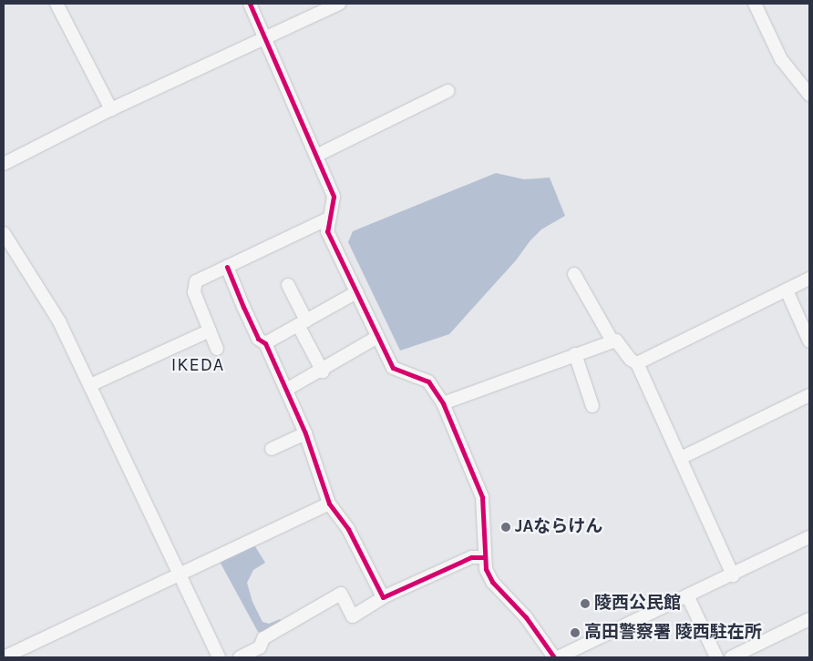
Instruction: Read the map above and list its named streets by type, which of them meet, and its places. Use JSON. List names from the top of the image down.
{
  "districts": ["IKEDA"],
  "places": ["JAならけん", "陵西公民館", "高田警察署 陵西駐在所"]
}
